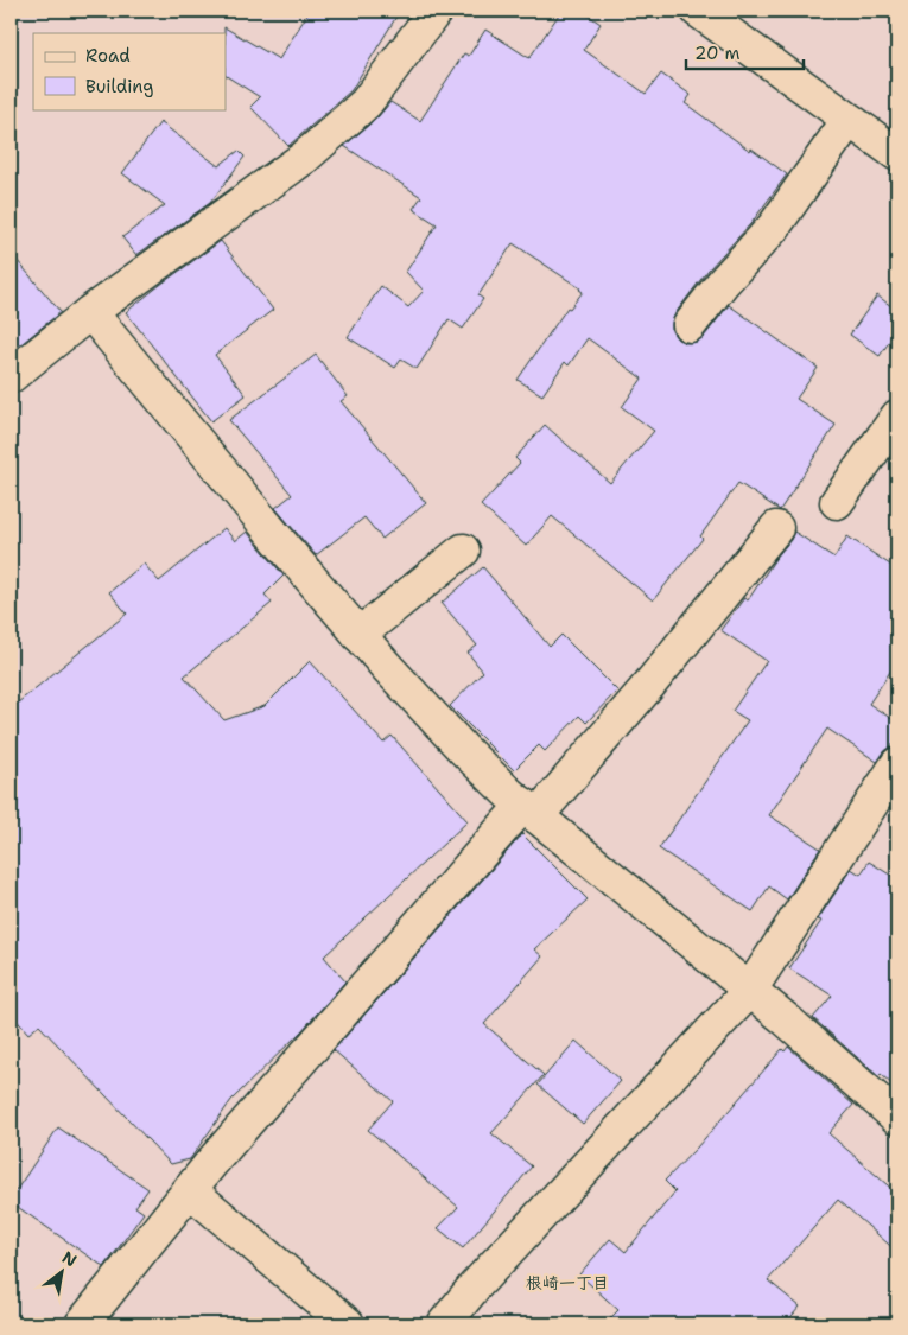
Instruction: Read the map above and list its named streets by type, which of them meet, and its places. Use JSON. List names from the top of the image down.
{
  "districts": ["根崎一丁目"],
  "legend": ["Road", "Building"],
  "scale_bar": "20 m",
  "north": "top right"
}
